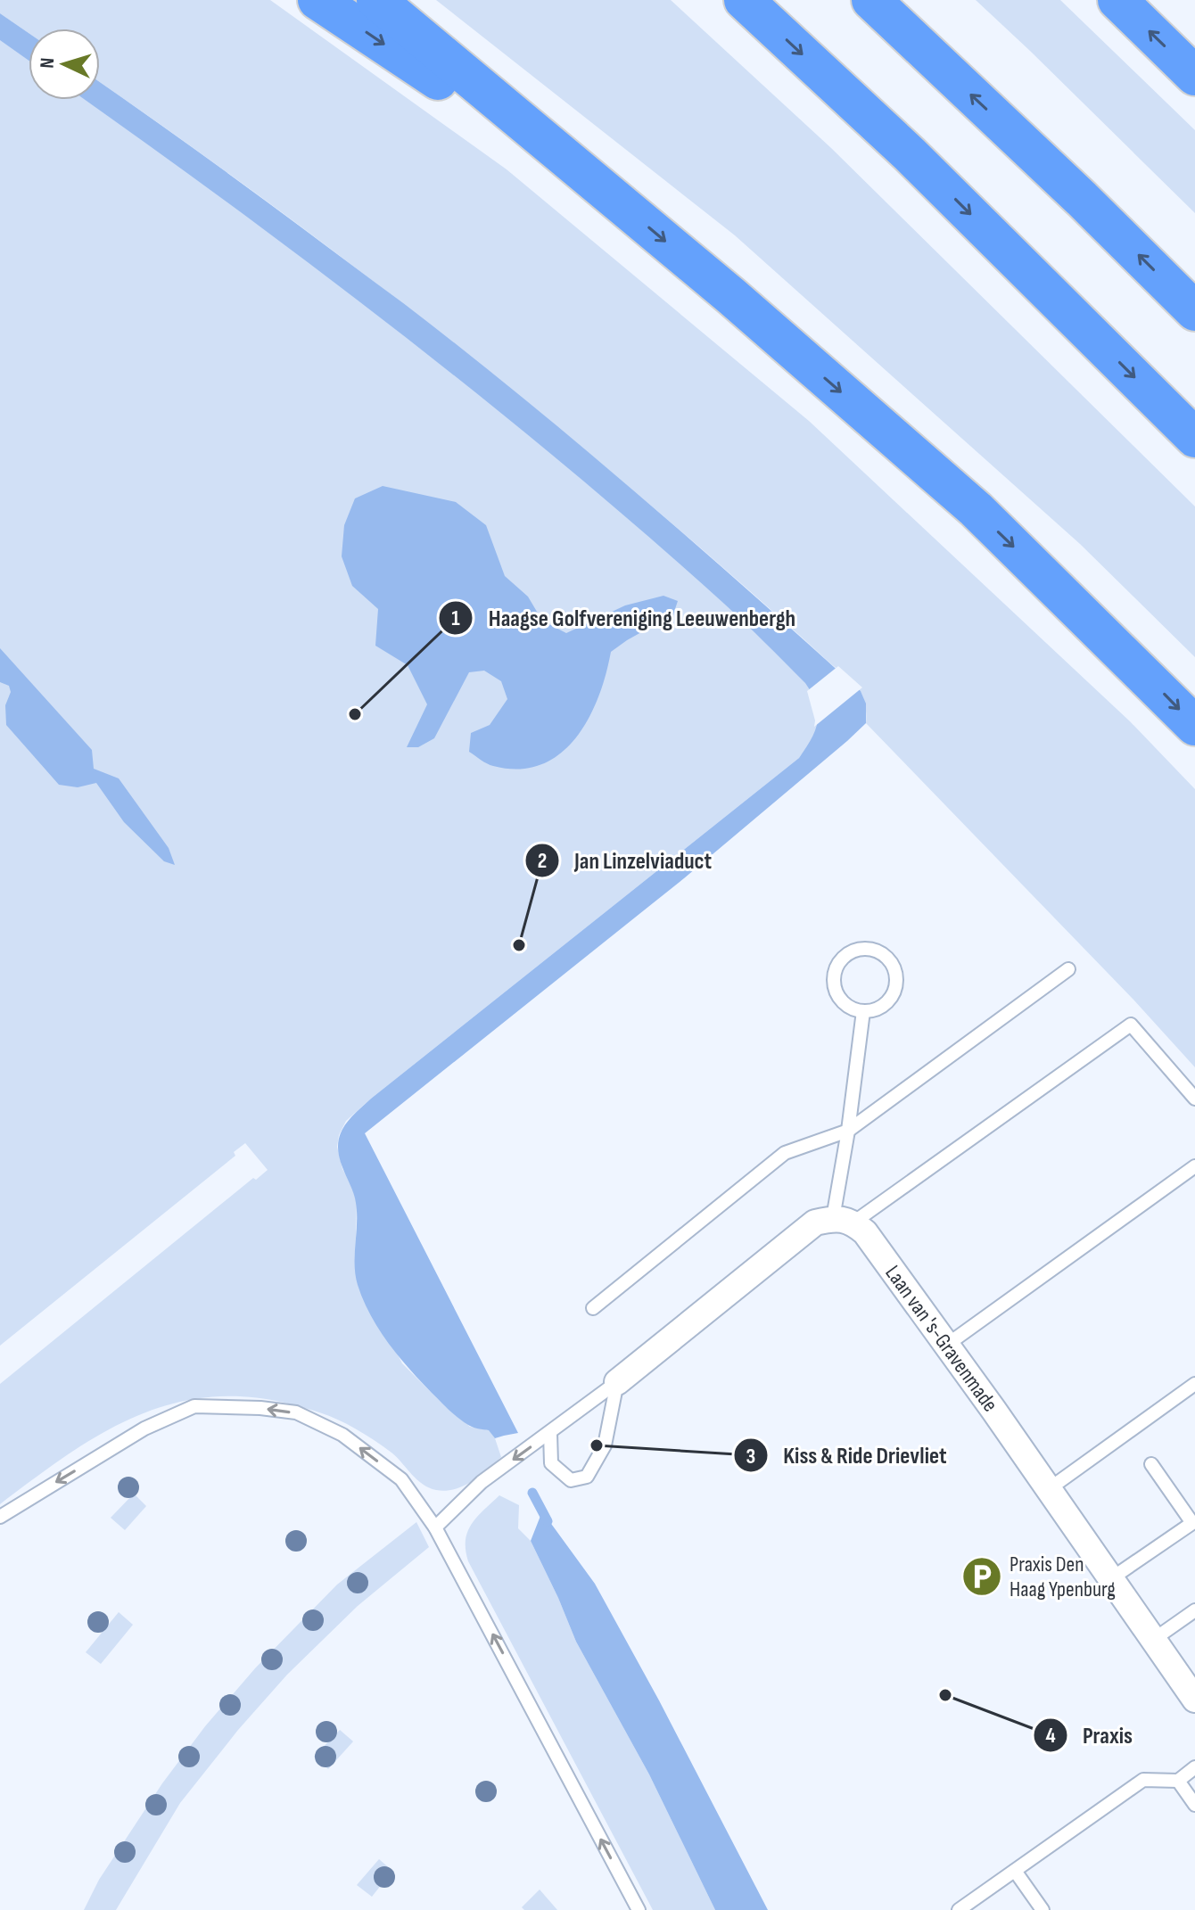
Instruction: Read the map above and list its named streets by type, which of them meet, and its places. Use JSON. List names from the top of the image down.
{
  "streets": {
    "street": ["Laan van 's-Gravenmade"]
  },
  "places": {
    "other": [
      "Haagse Golfvereniging Leeuwenbergh",
      "Jan Linzelviaduct",
      "Kiss & Ride Drievliet",
      "Praxis"
    ],
    "parking": ["Praxis Den Haag Ypenburg"]
  },
  "north": "left"
}
